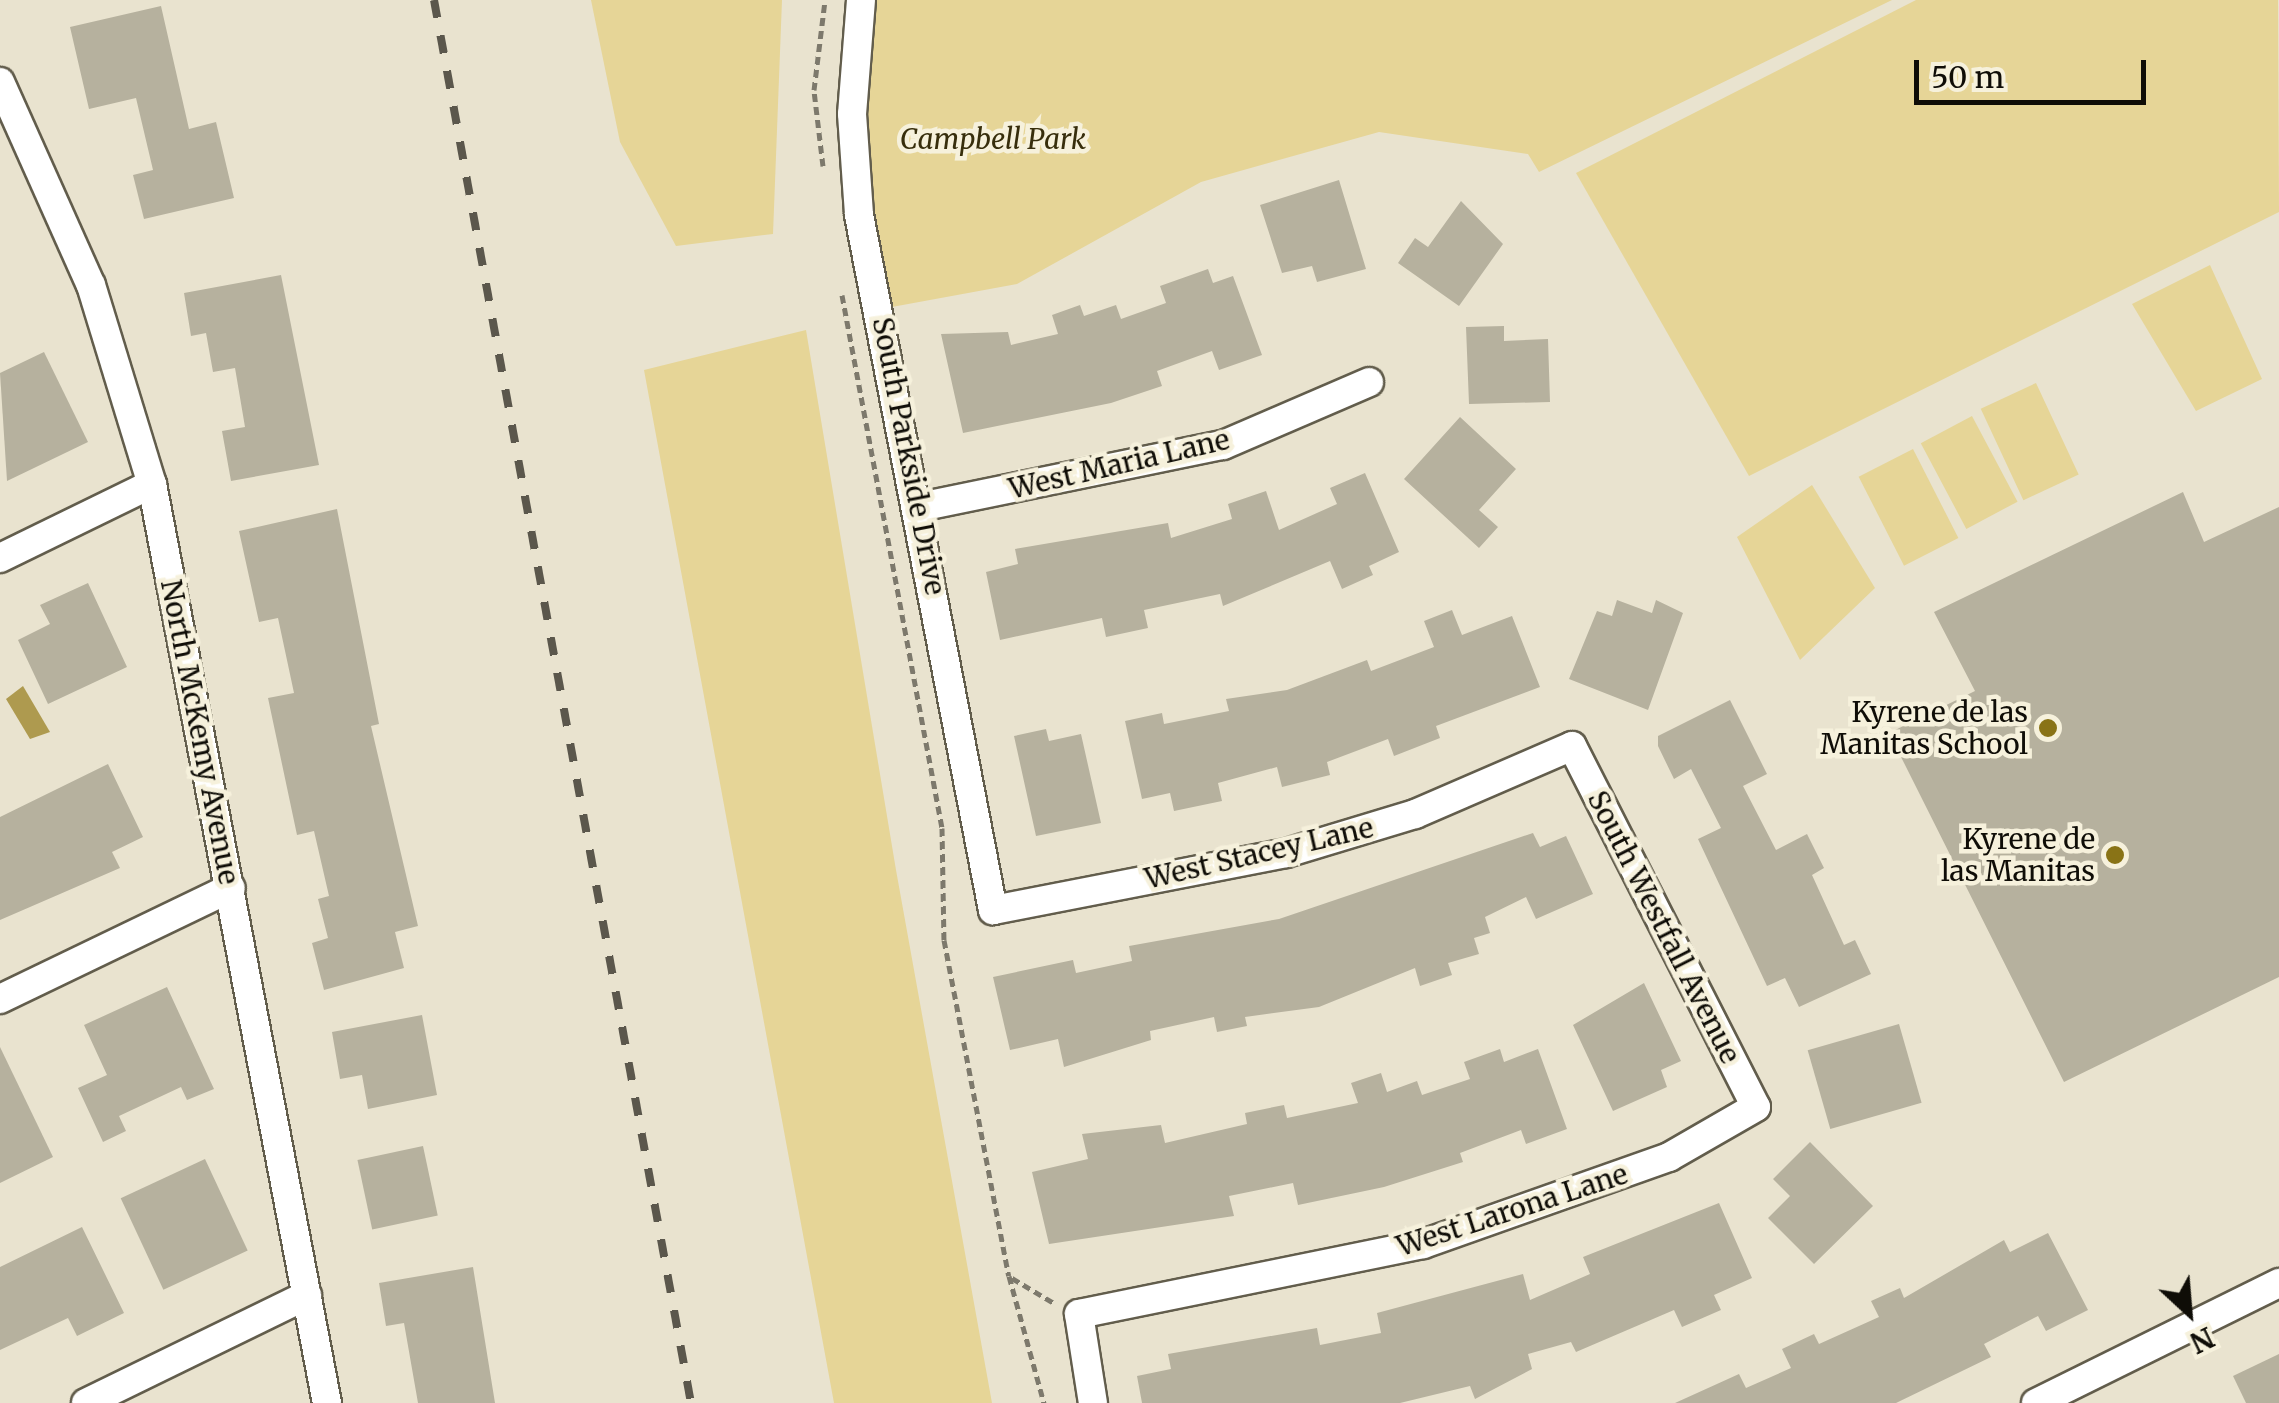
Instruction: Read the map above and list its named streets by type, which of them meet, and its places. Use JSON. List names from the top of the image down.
{
  "streets": {
    "street": [
      "South Parkside Drive",
      "West Maria Lane",
      "North McKemy Avenue",
      "West Stacey Lane",
      "South Westfall Avenue",
      "West Larona Lane"
    ]
  },
  "crossings": [
    ["South Parkside Drive", "West Maria Lane"],
    ["South Parkside Drive", "West Stacey Lane"],
    ["West Stacey Lane", "South Westfall Avenue"],
    ["South Westfall Avenue", "West Larona Lane"]
  ],
  "parks": ["Campbell Park"],
  "places": ["Kyrene de las Manitas School", "Kyrene de las Manitas"],
  "scale_bar": "50 m",
  "north": "bottom right"
}
